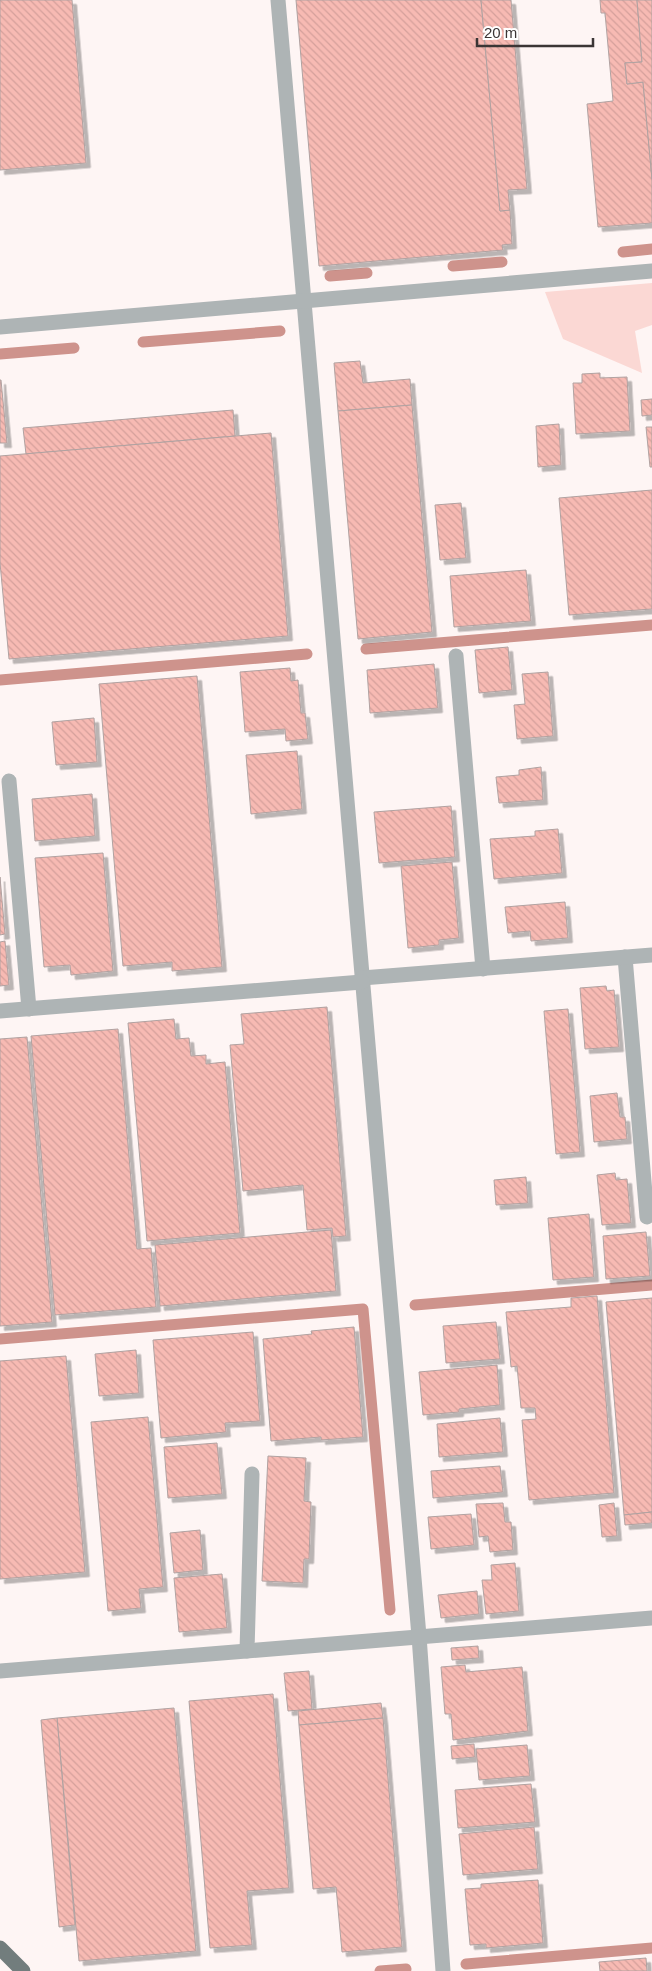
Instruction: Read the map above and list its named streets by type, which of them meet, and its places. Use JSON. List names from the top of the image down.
{
  "scale_bar": "20 m"
}
